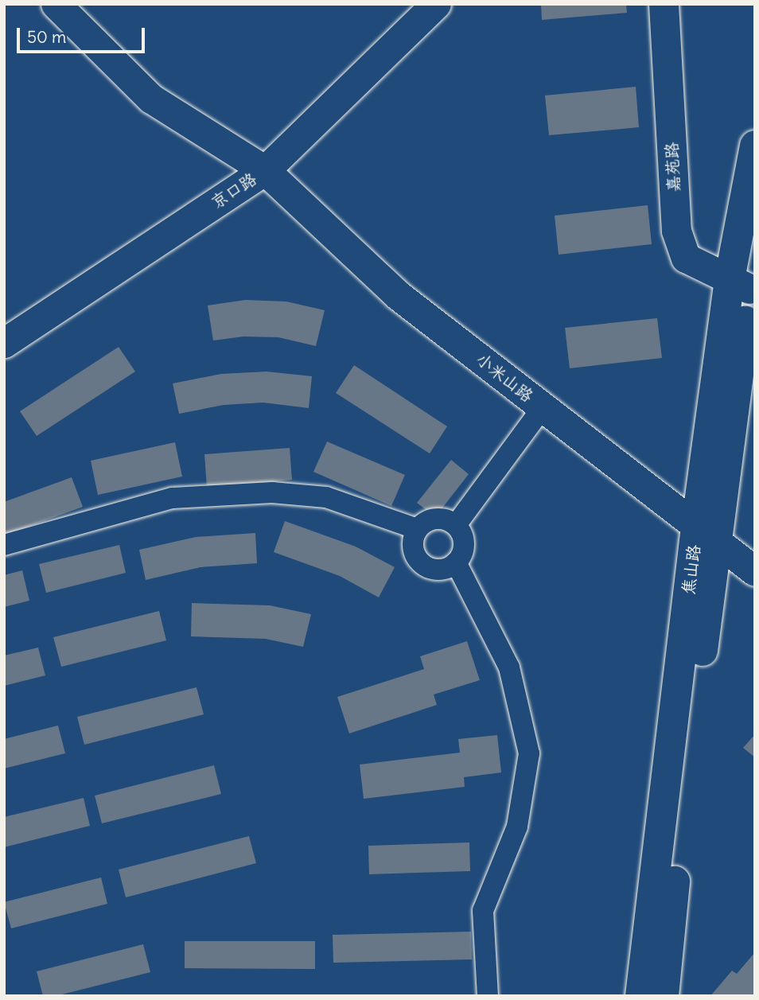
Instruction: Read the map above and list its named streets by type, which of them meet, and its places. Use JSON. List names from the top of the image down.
{
  "streets": {
    "main road": ["焦山路"],
    "street": ["嘉苑路", "京口路", "小米山路"]
  },
  "crossings": [
    ["嘉苑路", "焦山路"],
    ["京口路", "小米山路"],
    ["小米山路", "焦山路"]
  ],
  "scale_bar": "50 m"
}
